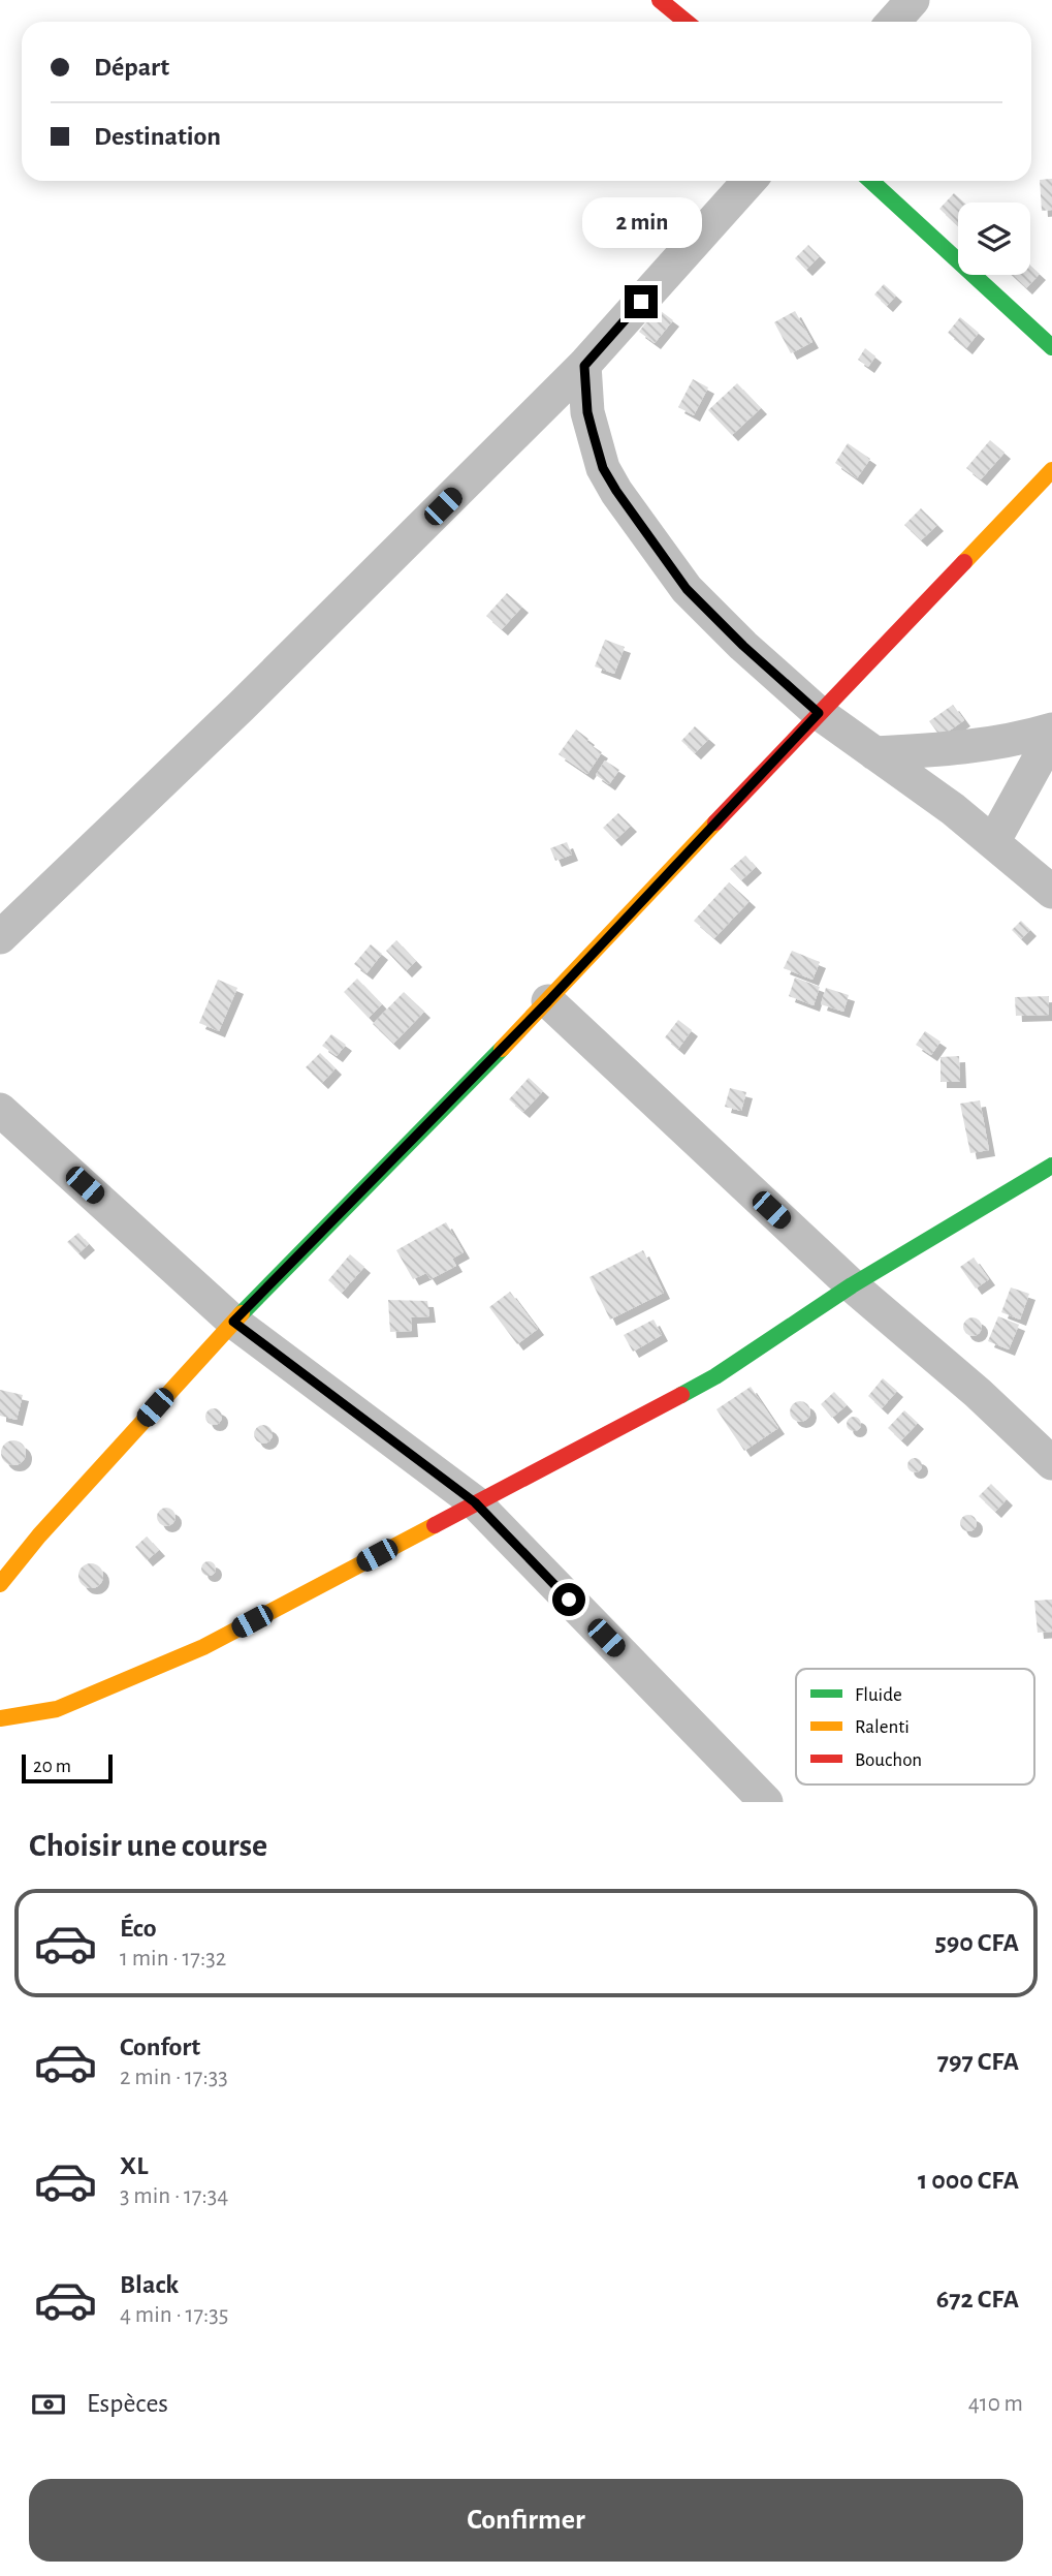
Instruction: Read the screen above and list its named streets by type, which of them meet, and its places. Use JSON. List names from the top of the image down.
{
  "legend": ["Fluide", "Ralenti", "Bouchon"],
  "scale_bar": "20 m",
  "page": {
    "banner": ["Départ", "Destination"],
    "bubble": "2 min",
    "scale": "20 m",
    "heading": "Choisir une course",
    "list": [
      {
        "name": "Éco",
        "note": "1 min · 17:32",
        "value": "590 CFA"
      },
      {
        "name": "Confort",
        "note": "2 min · 17:33",
        "value": "797 CFA"
      },
      {
        "name": "XL",
        "note": "3 min · 17:34",
        "value": "1 000 CFA"
      },
      {
        "name": "Black",
        "note": "4 min · 17:35",
        "value": "672 CFA"
      }
    ],
    "pay": ["Espèces", "410 m"],
    "buttons": "Confirmer"
  }
}
